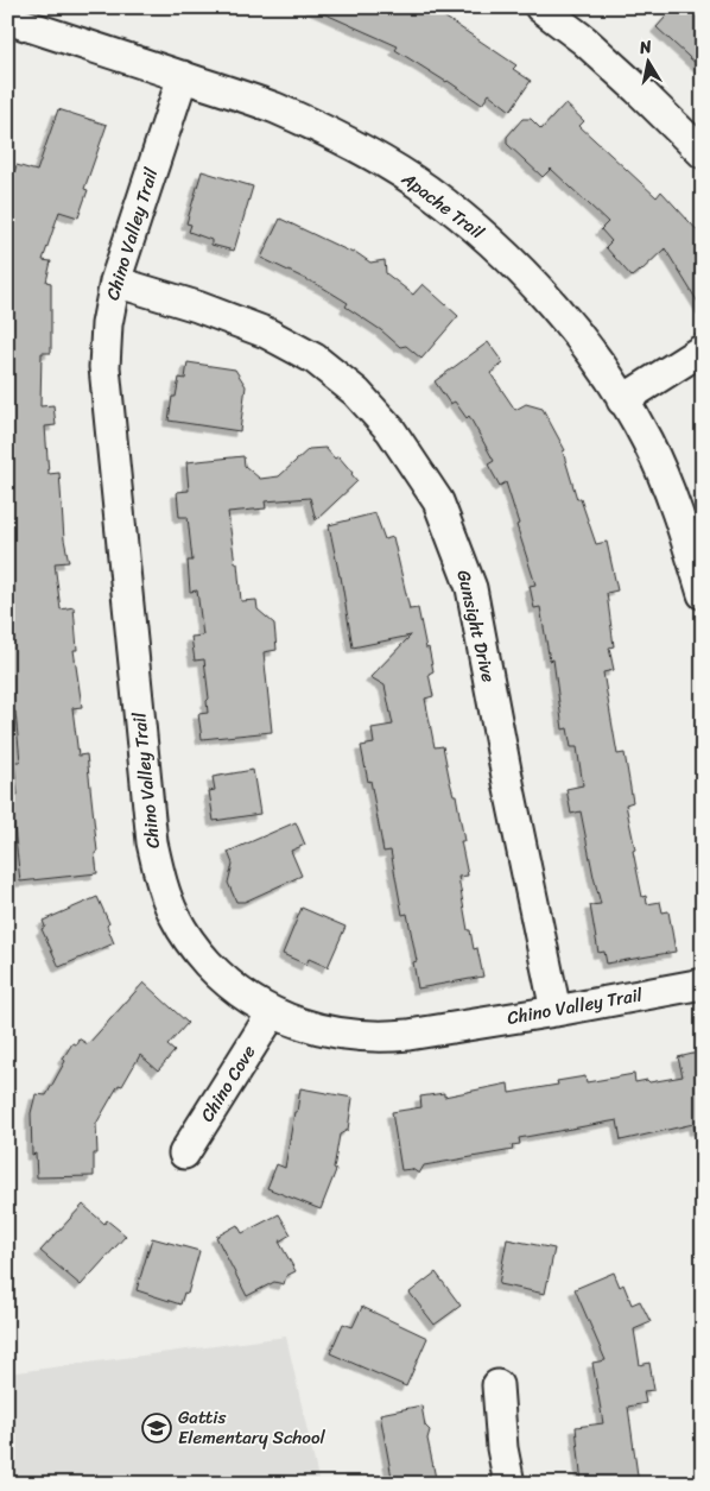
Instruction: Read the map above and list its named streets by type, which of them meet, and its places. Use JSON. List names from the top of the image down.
{
  "streets": {
    "street": [
      "Apache Trail",
      "Chino Valley Trail",
      "Gunsight Drive",
      "Chino Cove"
    ]
  },
  "crossings": [
    ["Apache Trail", "Chino Valley Trail"],
    ["Chino Valley Trail", "Gunsight Drive"],
    ["Chino Valley Trail", "Chino Cove"]
  ],
  "places": {
    "school or university": ["Gattis Elementary School"]
  },
  "north": "top"
}
